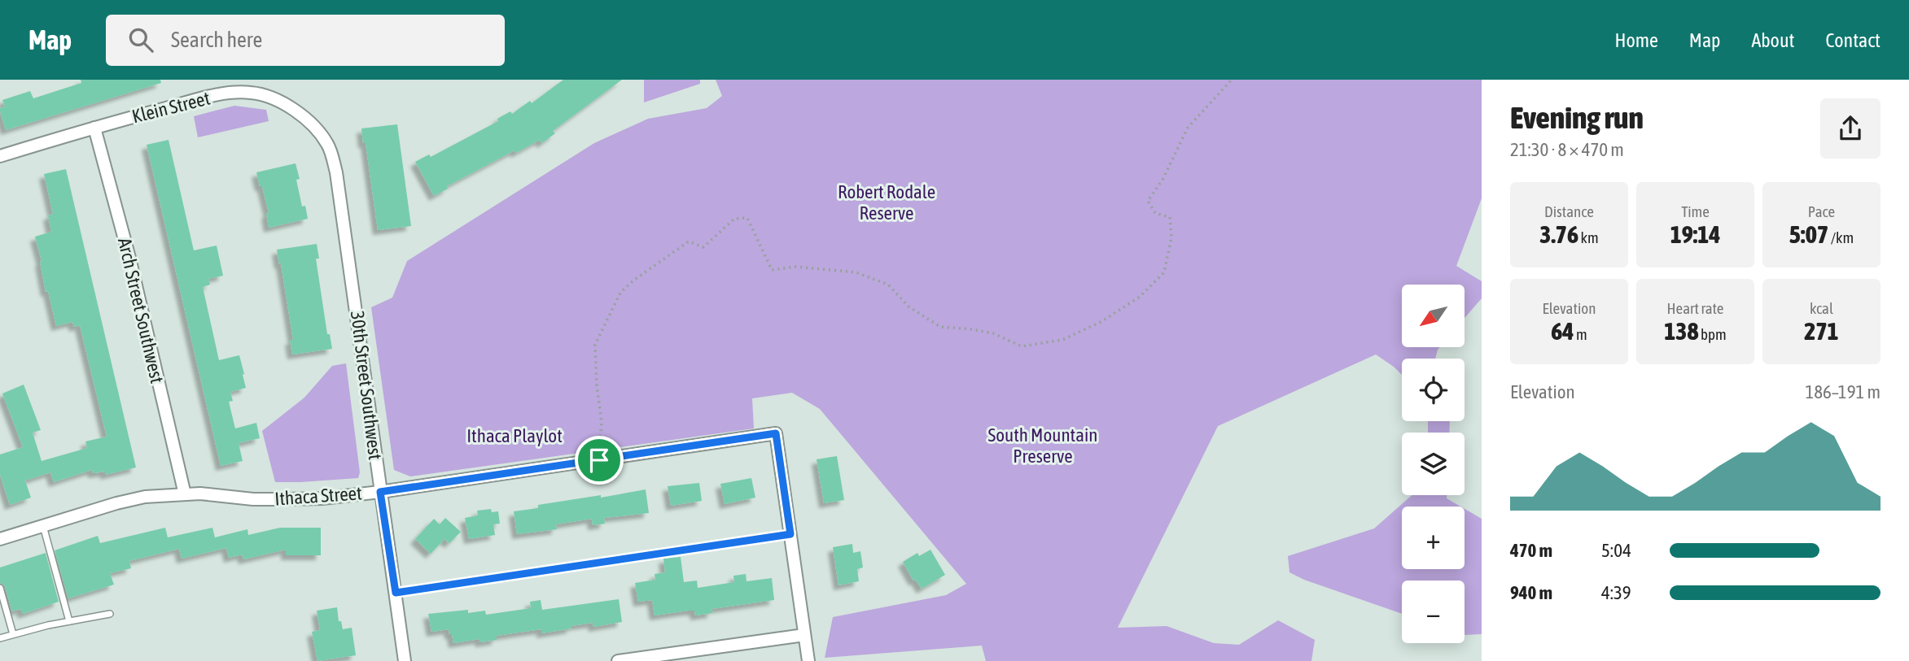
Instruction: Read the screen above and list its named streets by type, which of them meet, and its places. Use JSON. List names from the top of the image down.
{
  "streets": {
    "street": [
      "Klein Street",
      "Arch Street Southwest",
      "30th Street Southwest",
      "Ithaca Street"
    ]
  },
  "crossings": [
    ["Klein Street", "Arch Street Southwest"],
    ["Klein Street", "30th Street Southwest"],
    ["Arch Street Southwest", "Ithaca Street"],
    ["30th Street Southwest", "Ithaca Street"]
  ],
  "parks": ["Robert Rodale Reserve", "South Mountain Preserve", "Ithaca Playlot"],
  "north": "bottom left",
  "page": {
    "header": "Map",
    "search": "Search here",
    "nav": [
      "Home",
      "Map",
      "About",
      "Contact"
    ],
    "heading": ["Evening run", "21:30 · 8 × 470 m"],
    "stats": [
      ["Distance", "3.76 km"],
      ["Time", "19:14"],
      ["Pace", "5:07 /km"],
      ["Elevation", "64 m"],
      ["Heart rate", "138 bpm"],
      ["kcal", "271"]
    ],
    "map_buttons": ["+", "−"],
    "chart": ["Elevation", "186–191 m"],
    "list": [
      {
        "name": "470 m",
        "note": "5:04"
      },
      {
        "name": "940 m",
        "note": "4:39"
      }
    ]
  }
}
